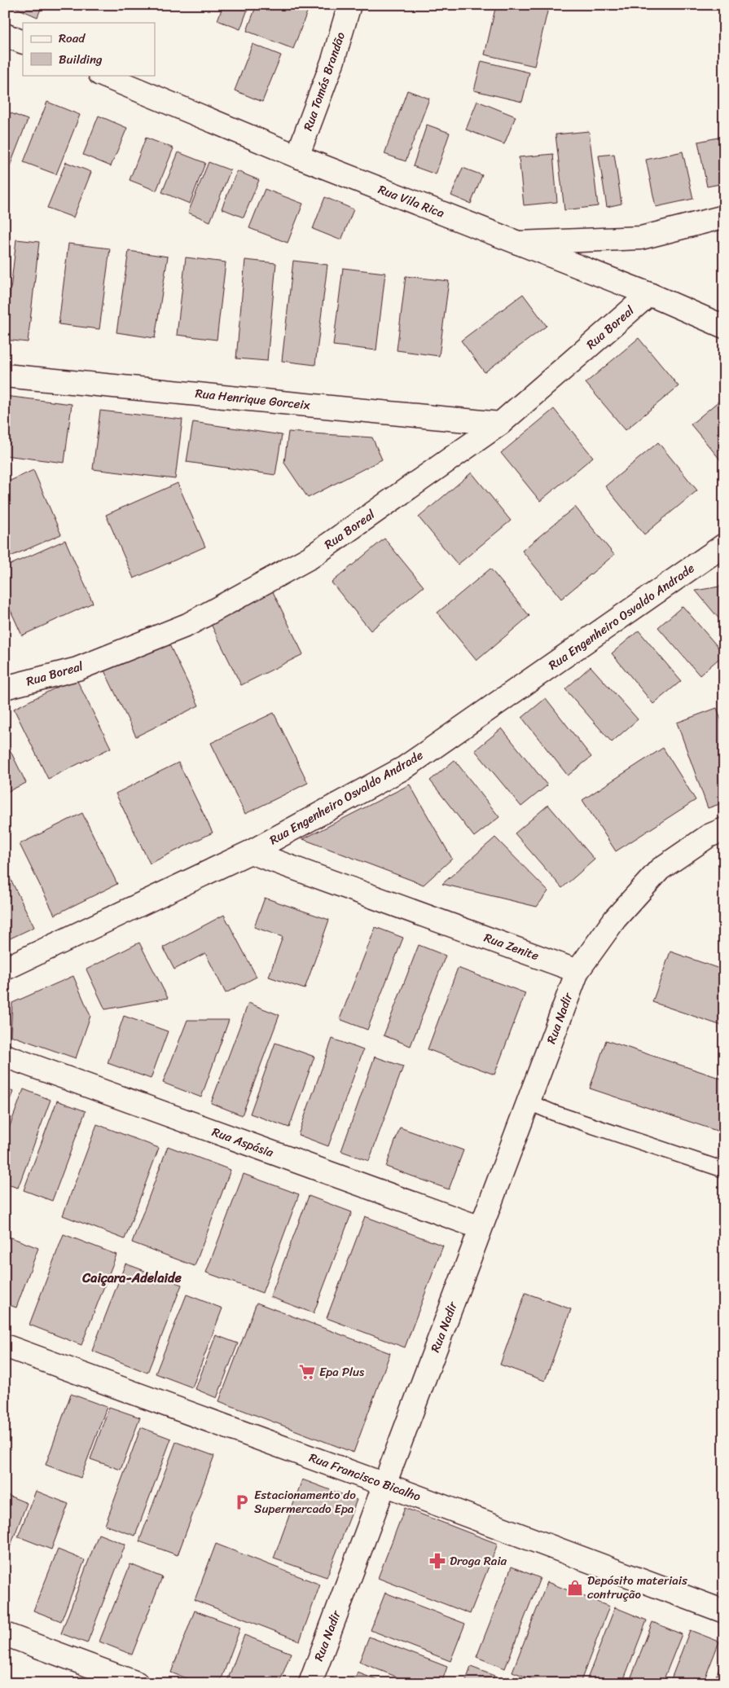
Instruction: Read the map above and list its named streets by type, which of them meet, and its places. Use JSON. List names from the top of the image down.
{
  "streets": {
    "street": [
      "Rua Tomás Brandão",
      "Rua Vila Rica",
      "Rua Boreal",
      "Rua Henrique Gorceix",
      "Rua Engenheiro Osvaldo Andrade",
      "Rua Zenite",
      "Rua Nadir",
      "Rua Aspásia",
      "Rua Francisco Bicalho"
    ]
  },
  "crossings": [
    ["Rua Tomás Brandão", "Rua Vila Rica"],
    ["Rua Vila Rica", "Rua Boreal"],
    ["Rua Boreal", "Rua Henrique Gorceix"],
    ["Rua Engenheiro Osvaldo Andrade", "Rua Zenite"],
    ["Rua Zenite", "Rua Nadir"],
    ["Rua Nadir", "Rua Aspásia"],
    ["Rua Nadir", "Rua Francisco Bicalho"]
  ],
  "districts": ["Caiçara-Adelaide"],
  "places": {
    "supermarket": ["Epa Plus"],
    "parking": ["Estacionamento do Supermercado Epa"],
    "pharmacy": ["Droga Raia"],
    "shop": ["Depósito materiais contrução"]
  },
  "legend": ["Road", "Building"]
}
